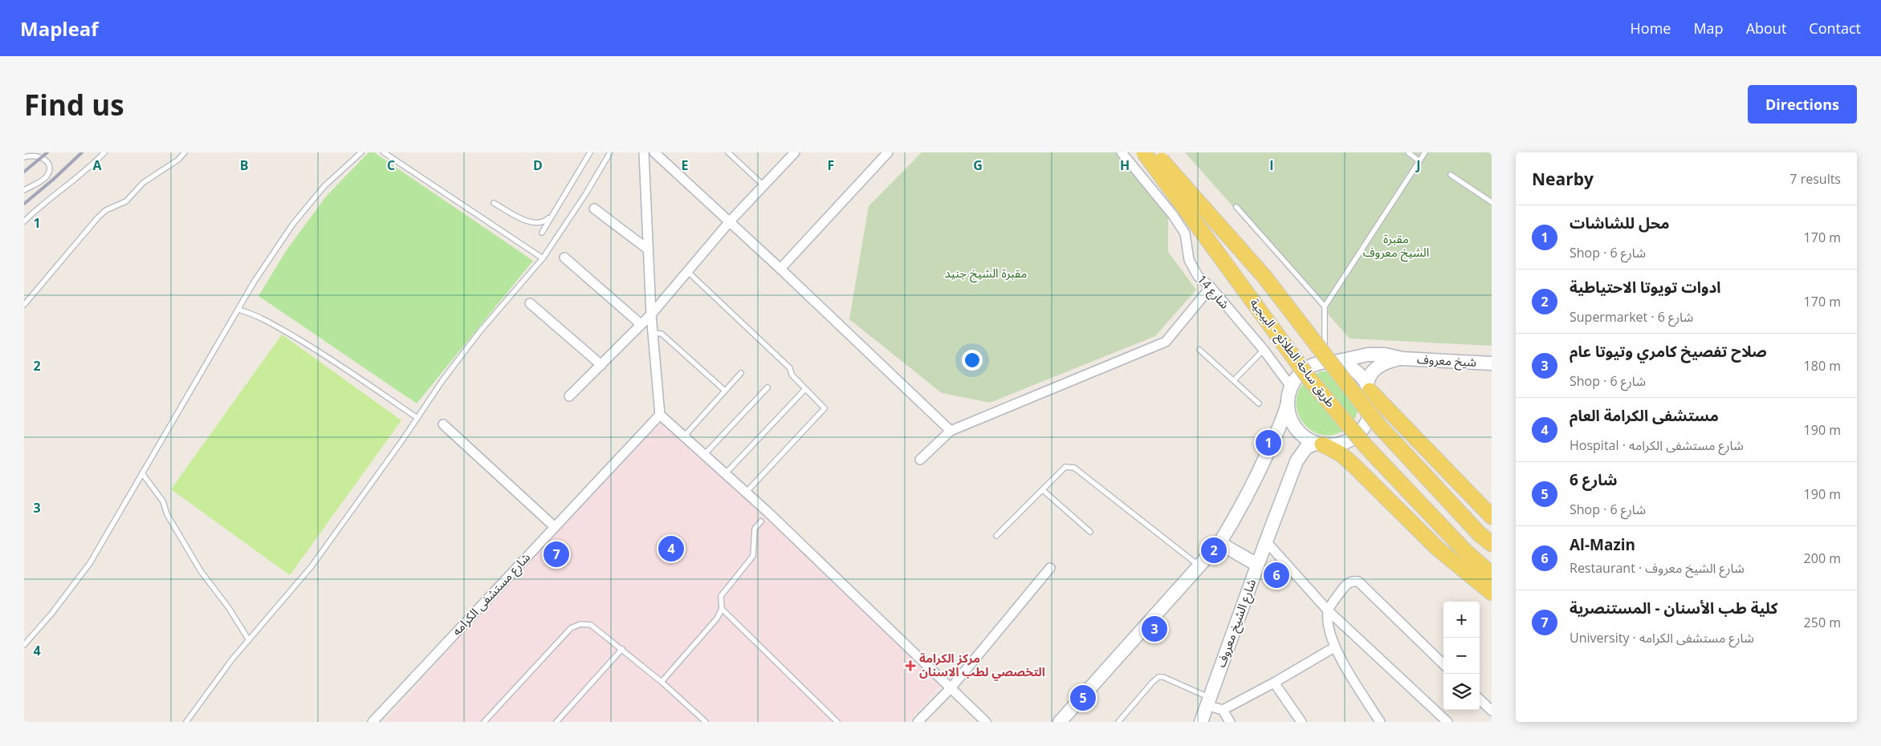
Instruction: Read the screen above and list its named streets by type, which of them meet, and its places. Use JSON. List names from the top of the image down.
{
  "streets": {
    "main road": ["طريق ساحة الطلائع - البيجية"],
    "street": [
      "شارع 14",
      "شیخ معروف",
      "شارع مستشفى الكرامه",
      "شارع الشيخ معروف"
    ]
  },
  "crossings": [
    ["شارع 14", "شارع الشيخ معروف"]
  ],
  "parks": ["مقبرة الشيخ معروف", "مقبرة الشيخ جنيد"],
  "places": {
    "health": ["مركز الكرامة التخصصي لطب الاسنان"]
  },
  "page": {
    "header": "Mapleaf",
    "nav": [
      "Home",
      "Map",
      "About",
      "Contact"
    ],
    "buttons": "Directions",
    "title": "Find us",
    "heading": ["Nearby", "7 results"],
    "list": [
      {
        "mark": "1",
        "name": "محل للشاشات",
        "note": "Shop · شارع 6",
        "value": "170 m"
      },
      {
        "mark": "2",
        "name": "ادوات تويوتا الاحتياطية",
        "note": "Supermarket · شارع 6",
        "value": "170 m"
      },
      {
        "mark": "3",
        "name": "صلاح تفصيخ كامري وتيوتا عام",
        "note": "Shop · شارع 6",
        "value": "180 m"
      },
      {
        "mark": "4",
        "name": "مستشفى الكرامة العام",
        "note": "Hospital · شارع مستشفى الكرامه",
        "value": "190 m"
      },
      {
        "mark": "5",
        "name": "شارع 6",
        "note": "Shop · شارع 6",
        "value": "190 m"
      },
      {
        "mark": "6",
        "name": "Al-Mazin",
        "note": "Restaurant · شارع الشيخ معروف",
        "value": "200 m"
      },
      {
        "mark": "7",
        "name": "كلية طب الأسنان - المستنصرية",
        "note": "University · شارع مستشفى الكرامه",
        "value": "250 m"
      }
    ],
    "pins": [
      "1",
      "4",
      "2",
      "7",
      "6",
      "3",
      "5"
    ],
    "map_buttons": ["+", "−"]
  },
  "grid": {
    "columns": [
      "A",
      "B",
      "C",
      "D",
      "E",
      "F",
      "G",
      "H",
      "I",
      "J"
    ],
    "rows": [
      "1",
      "2",
      "3",
      "4"
    ]
  }
}
